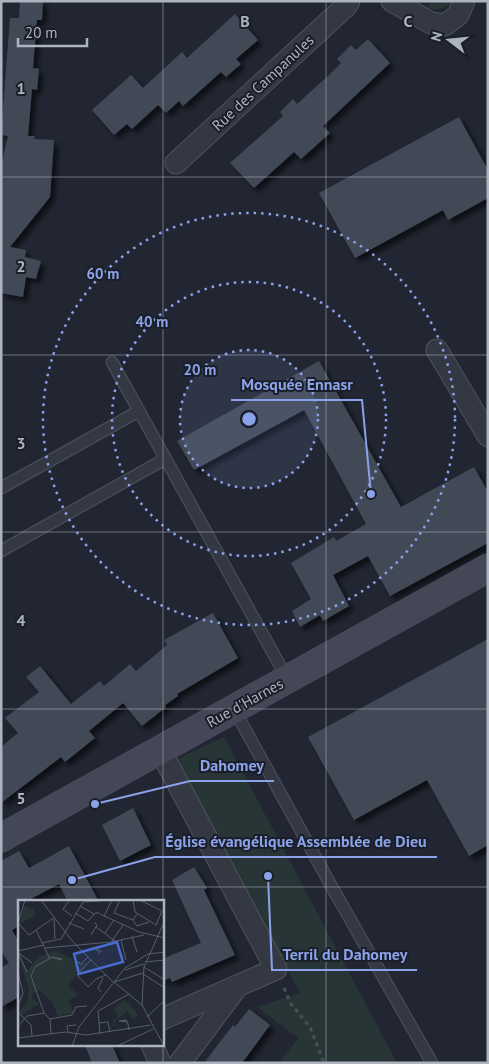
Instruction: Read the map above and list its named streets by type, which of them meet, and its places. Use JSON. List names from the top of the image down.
{
  "streets": {
    "main road": ["Rue d'Harnes"],
    "street": ["Rue des Campanules"]
  },
  "places": [
    "Mosquée Ennasr",
    "Dahomey",
    "Terril du Dahomey",
    "Église évangélique Assemblée de Dieu"
  ],
  "scale_bar": "20 m",
  "north": "left",
  "grid": {
    "columns": ["B", "C"],
    "rows": [
      "1",
      "2",
      "3",
      "4",
      "5"
    ]
  },
  "rings": ["60 m", "40 m", "20 m"]
}
